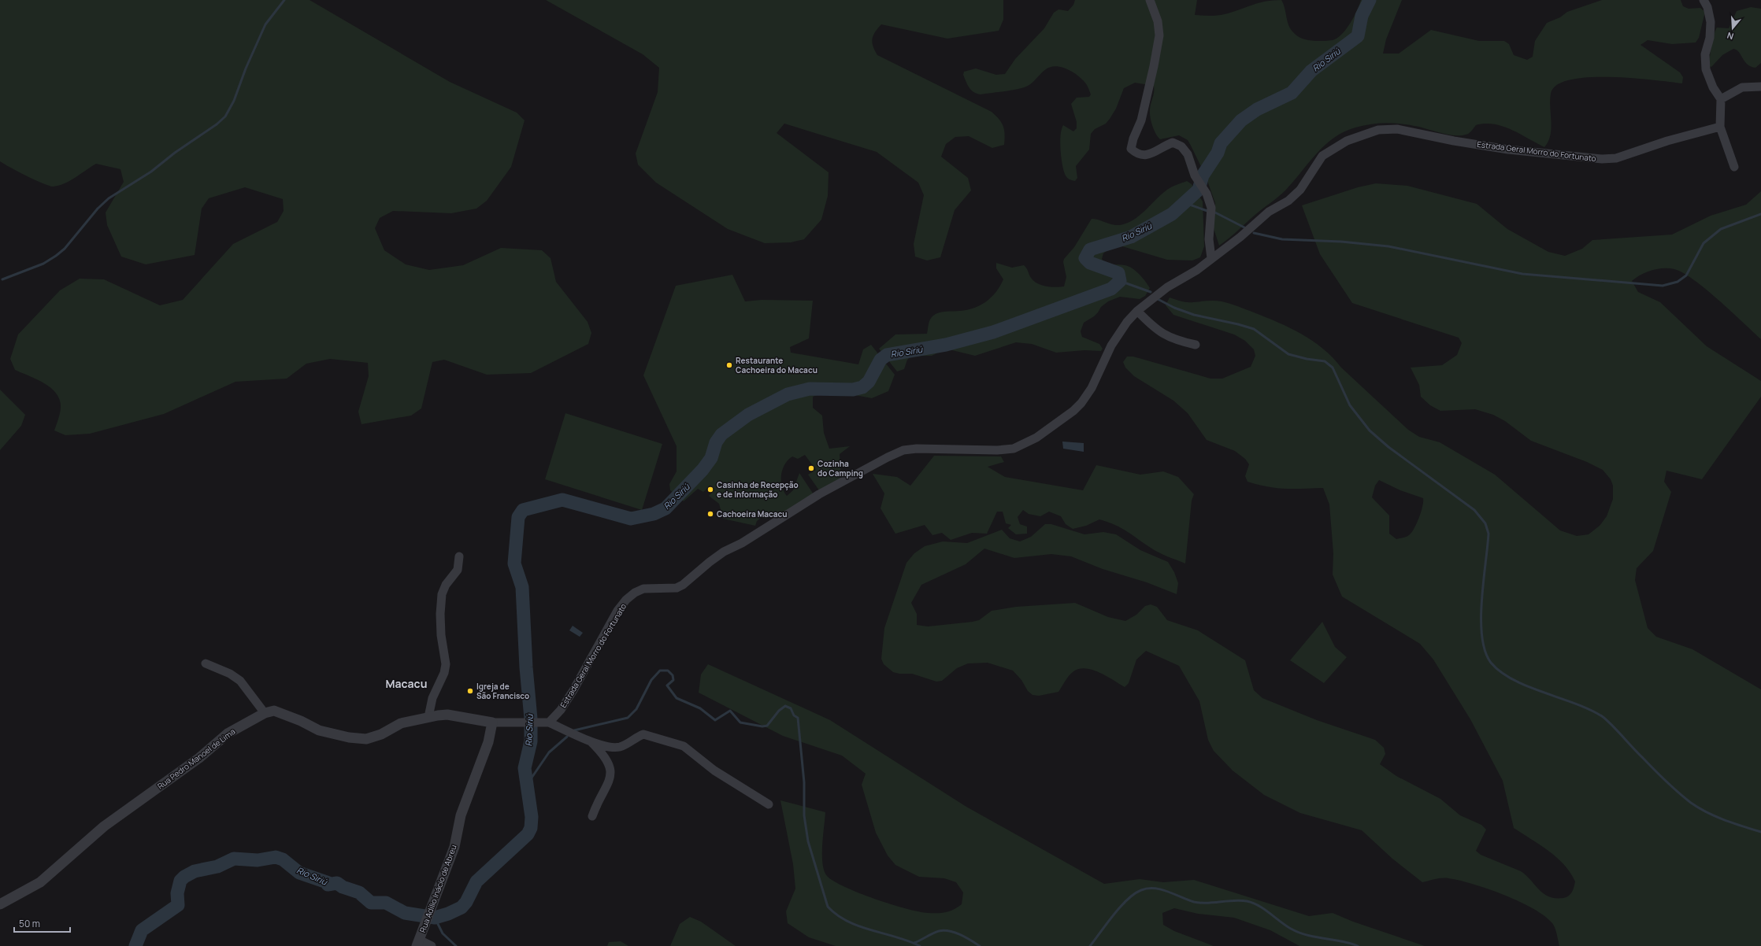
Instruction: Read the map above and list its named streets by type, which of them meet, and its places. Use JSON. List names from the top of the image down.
{
  "streets": {
    "street": ["Estrada Geral Morro do Fortunato", "Rua Pedro Manoel de Lima", "Rua Adílio Inácio de Abreu"]
  },
  "crossings": [
    ["Rua Pedro Manoel de Lima", "Rua Adílio Inácio de Abreu"]
  ],
  "districts": ["Macacu"],
  "water": ["Rio Siriú"],
  "places": [
    "Restaurante Cachoeira do Macacu",
    "Cozinha do Camping",
    "Casinha de Recepção e de Informação",
    "Cachoeira Macacu",
    "Igreja de São Francisco"
  ],
  "scale_bar": "50 m",
  "north": "bottom"
}
